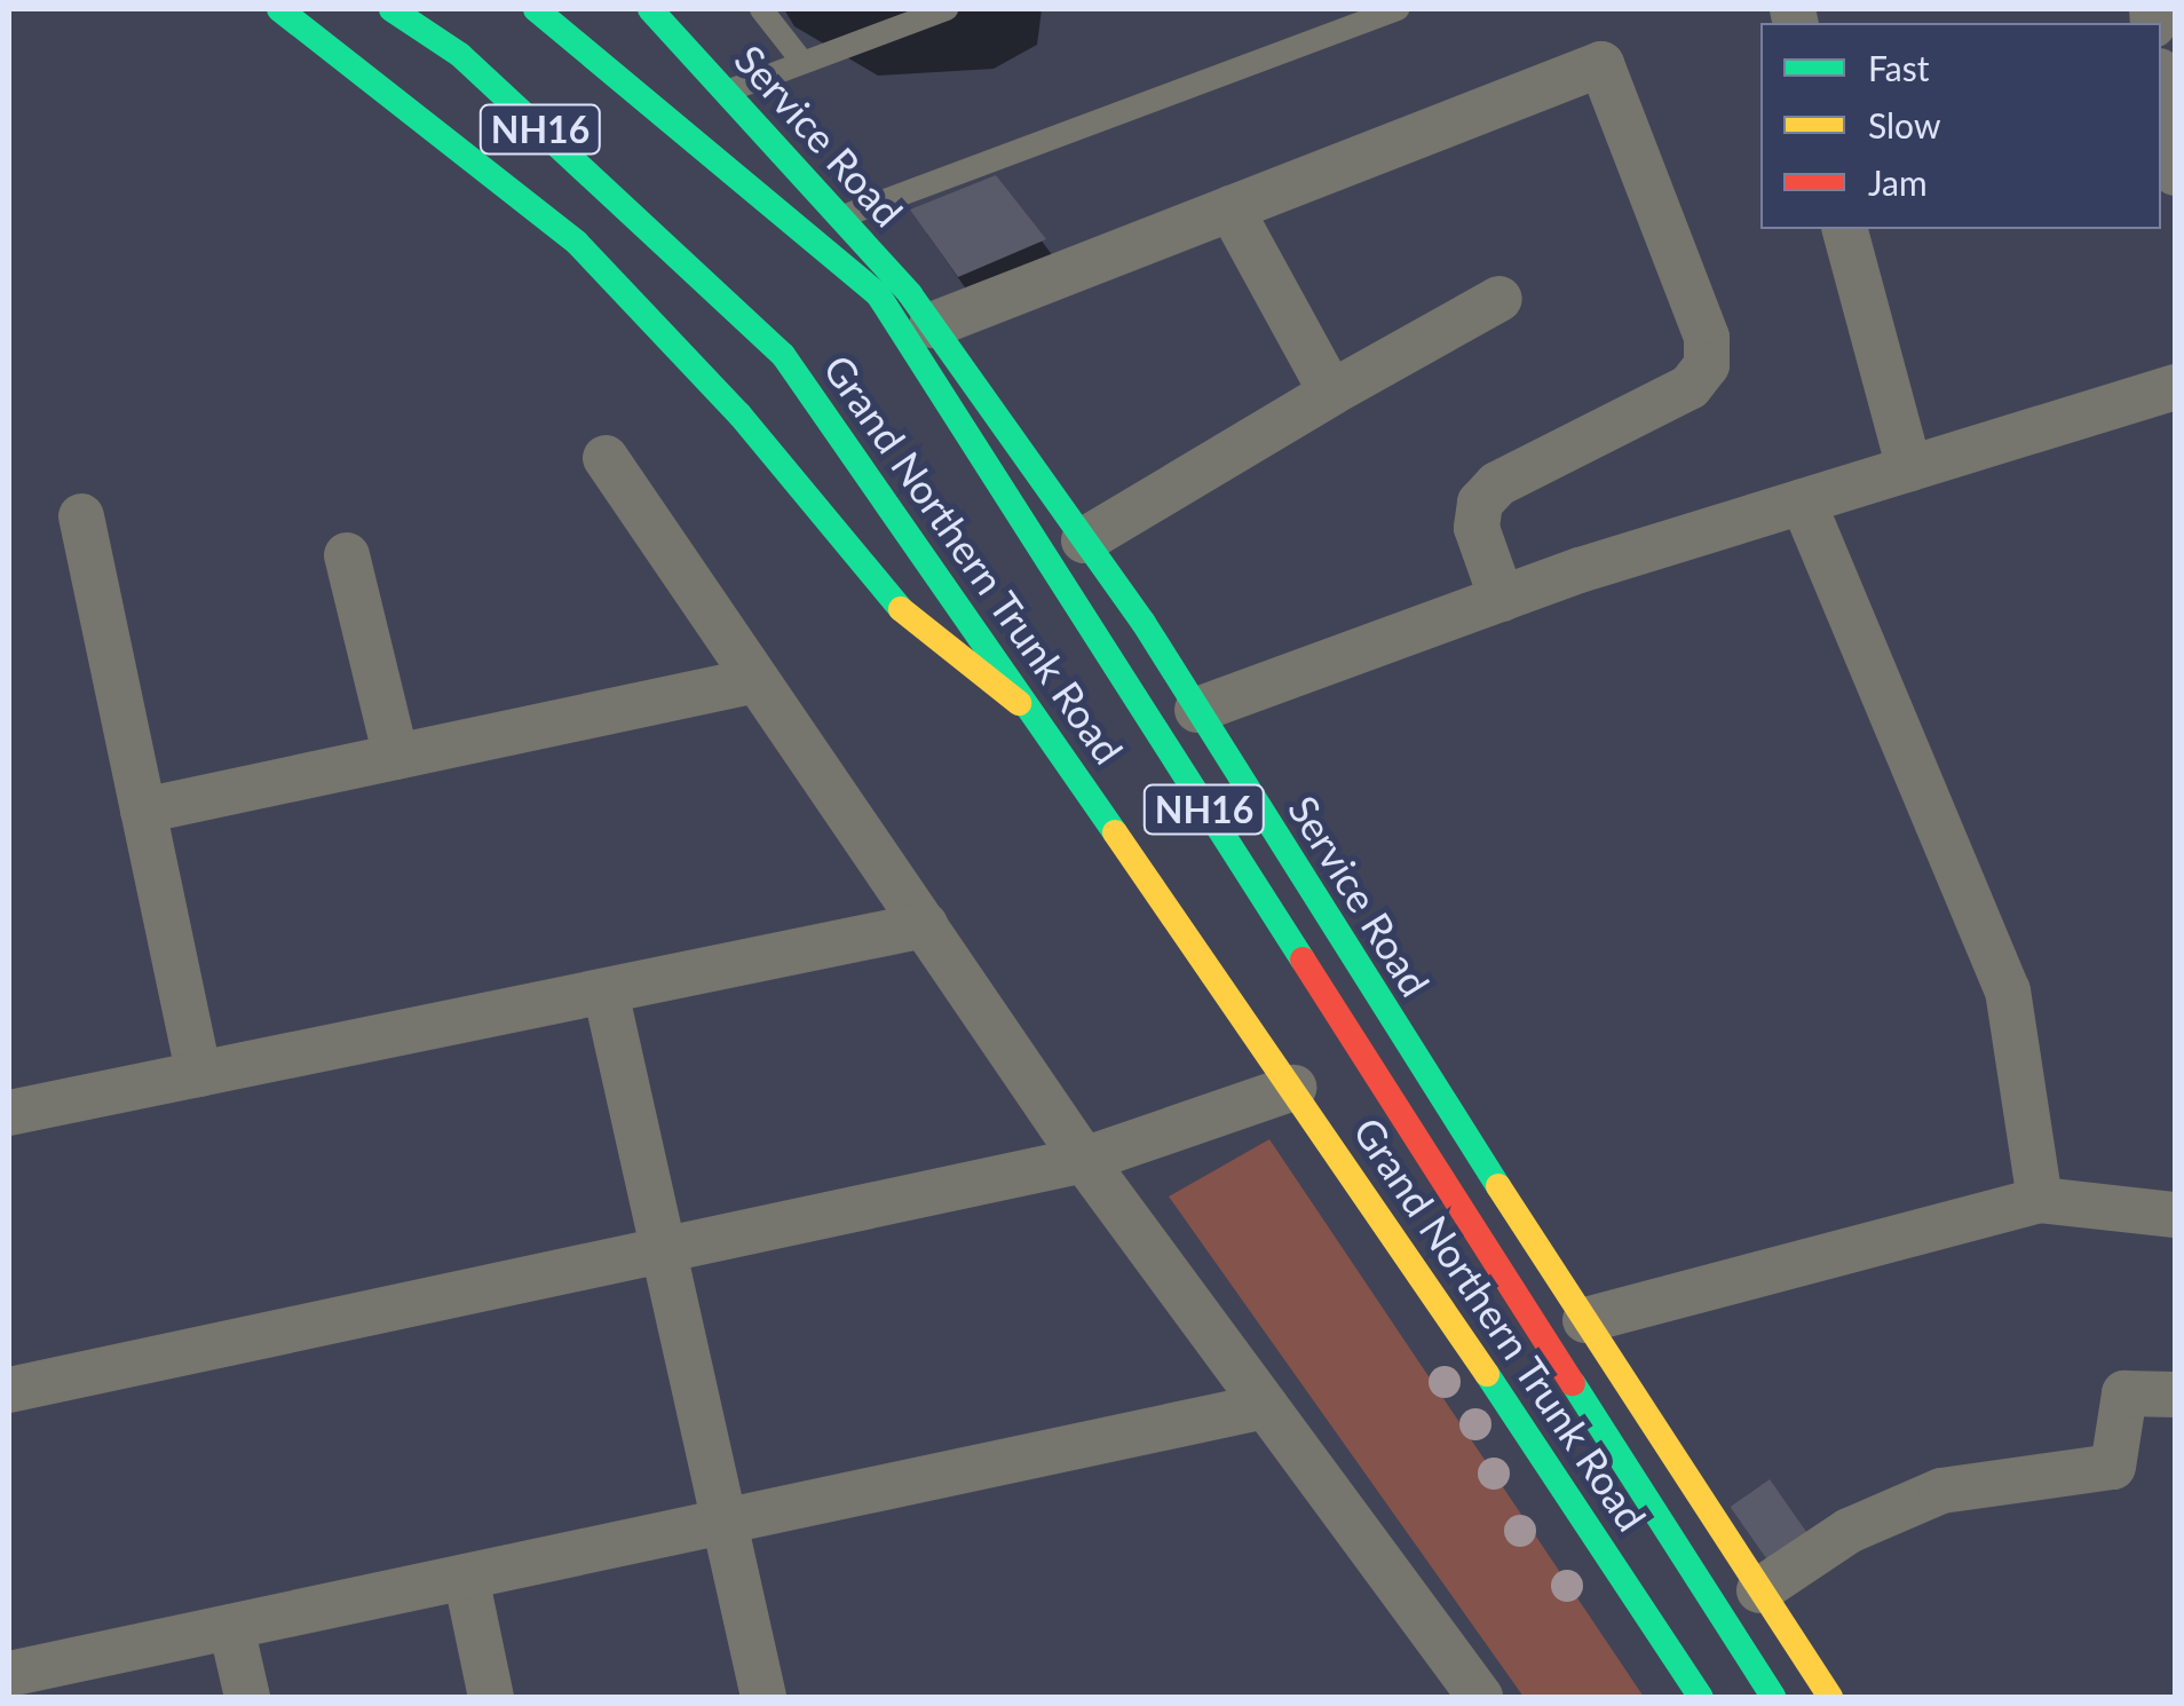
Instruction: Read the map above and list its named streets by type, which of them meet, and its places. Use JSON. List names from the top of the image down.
{
  "streets": {
    "main road": ["NH16", "Service Road", "Grand Northern Trunk Road"]
  },
  "legend": ["Fast", "Slow", "Jam"]
}
